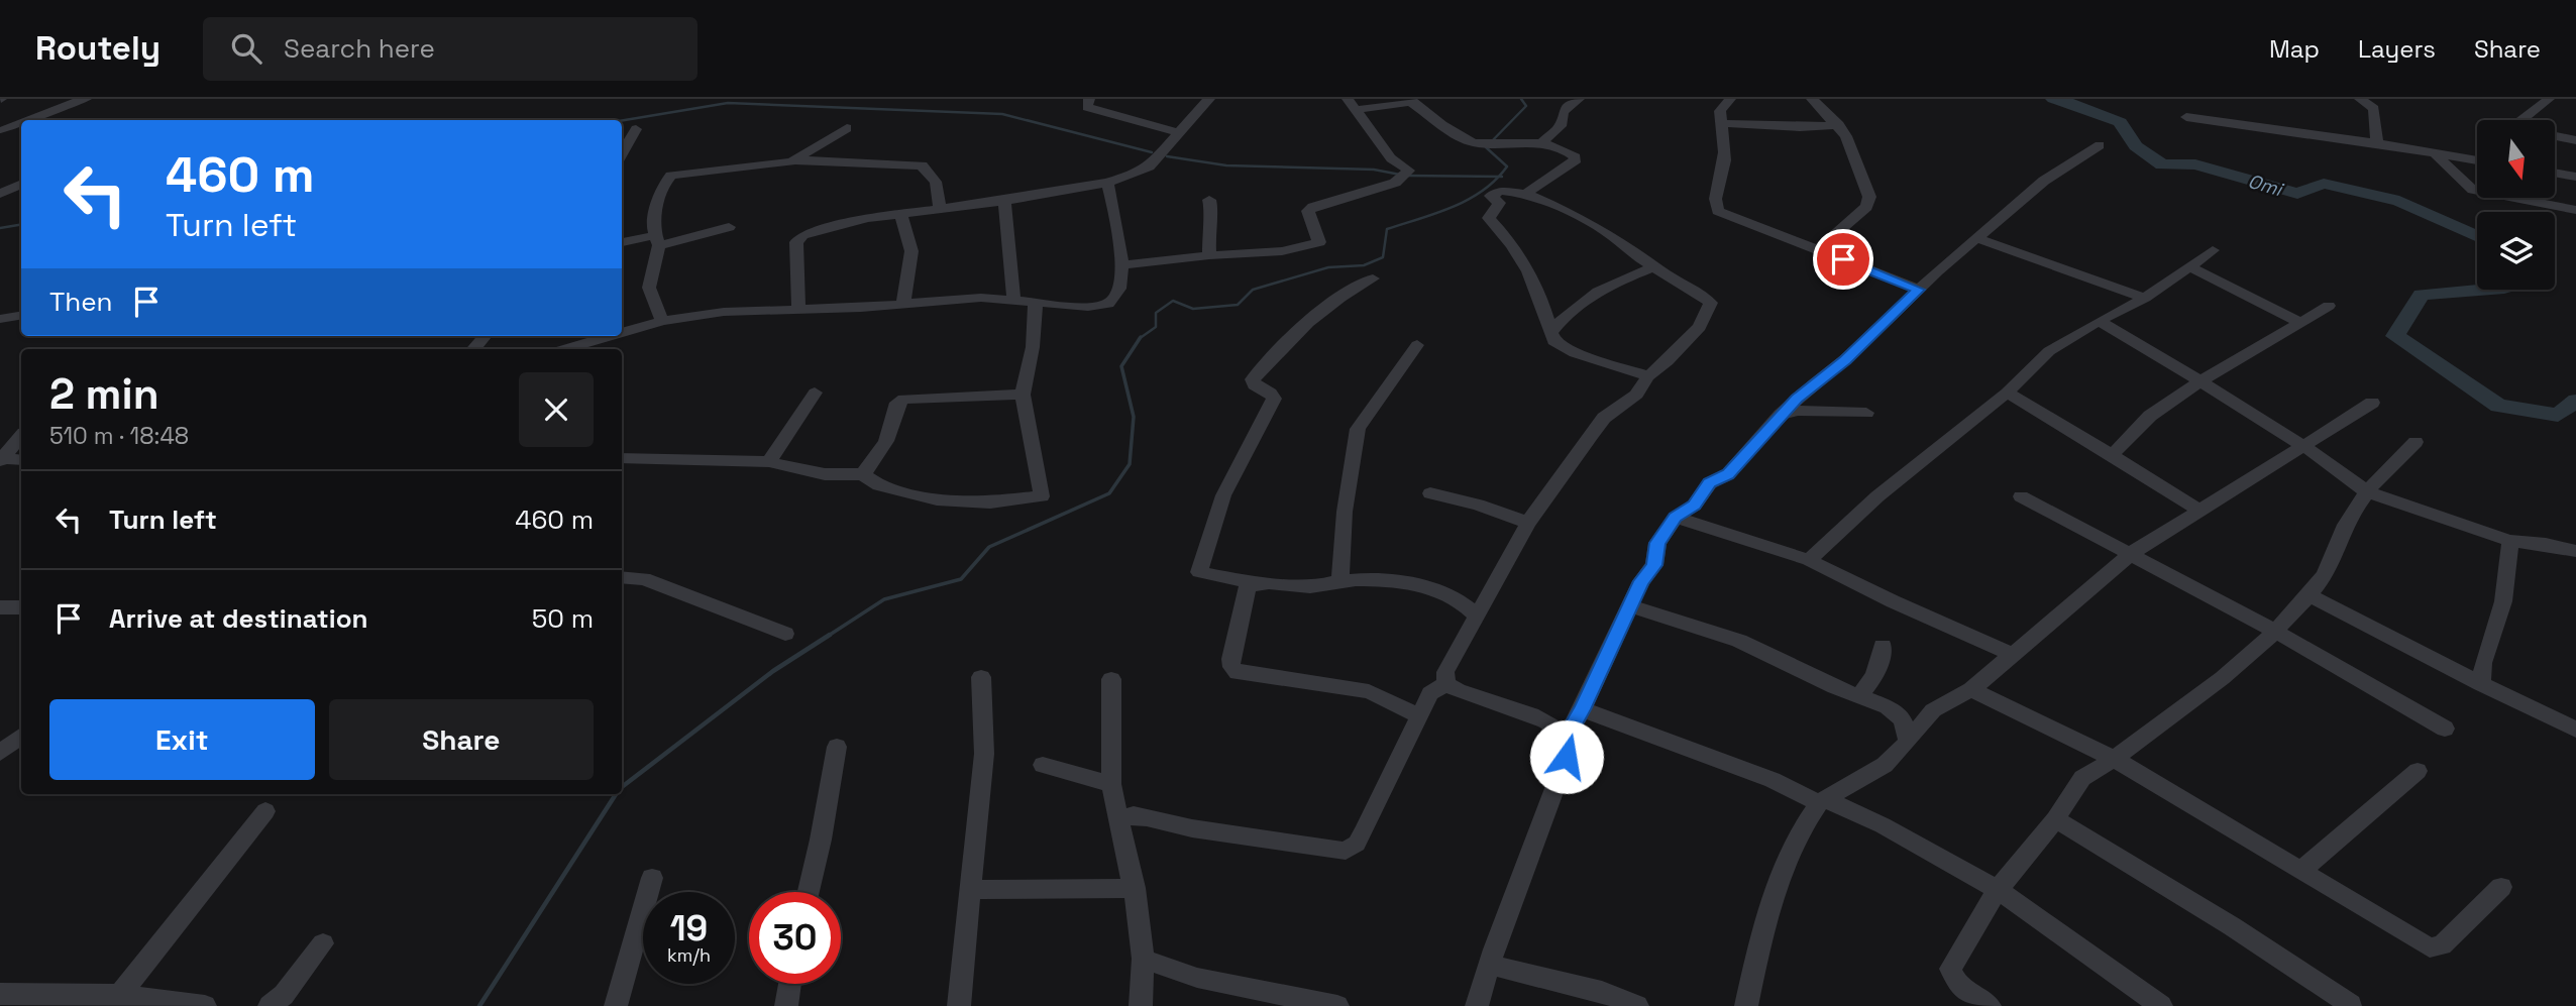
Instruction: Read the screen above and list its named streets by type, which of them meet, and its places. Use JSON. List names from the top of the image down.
{
  "water": ["Omi"],
  "north": "bottom",
  "page": {
    "header": "Routely",
    "search": "Search here",
    "nav": ["Map", "Layers", "Share"],
    "turn": ["460 m", "Turn left"],
    "then": "Then",
    "heading": ["2 min", "510 m · 18:48"],
    "list": [
      {
        "name": "Turn left",
        "value": "460 m"
      },
      {
        "name": "Arrive at destination",
        "value": "50 m"
      }
    ],
    "buttons": ["Exit", "Share"],
    "speed": "19 km/h",
    "limit": "30"
  }
}
